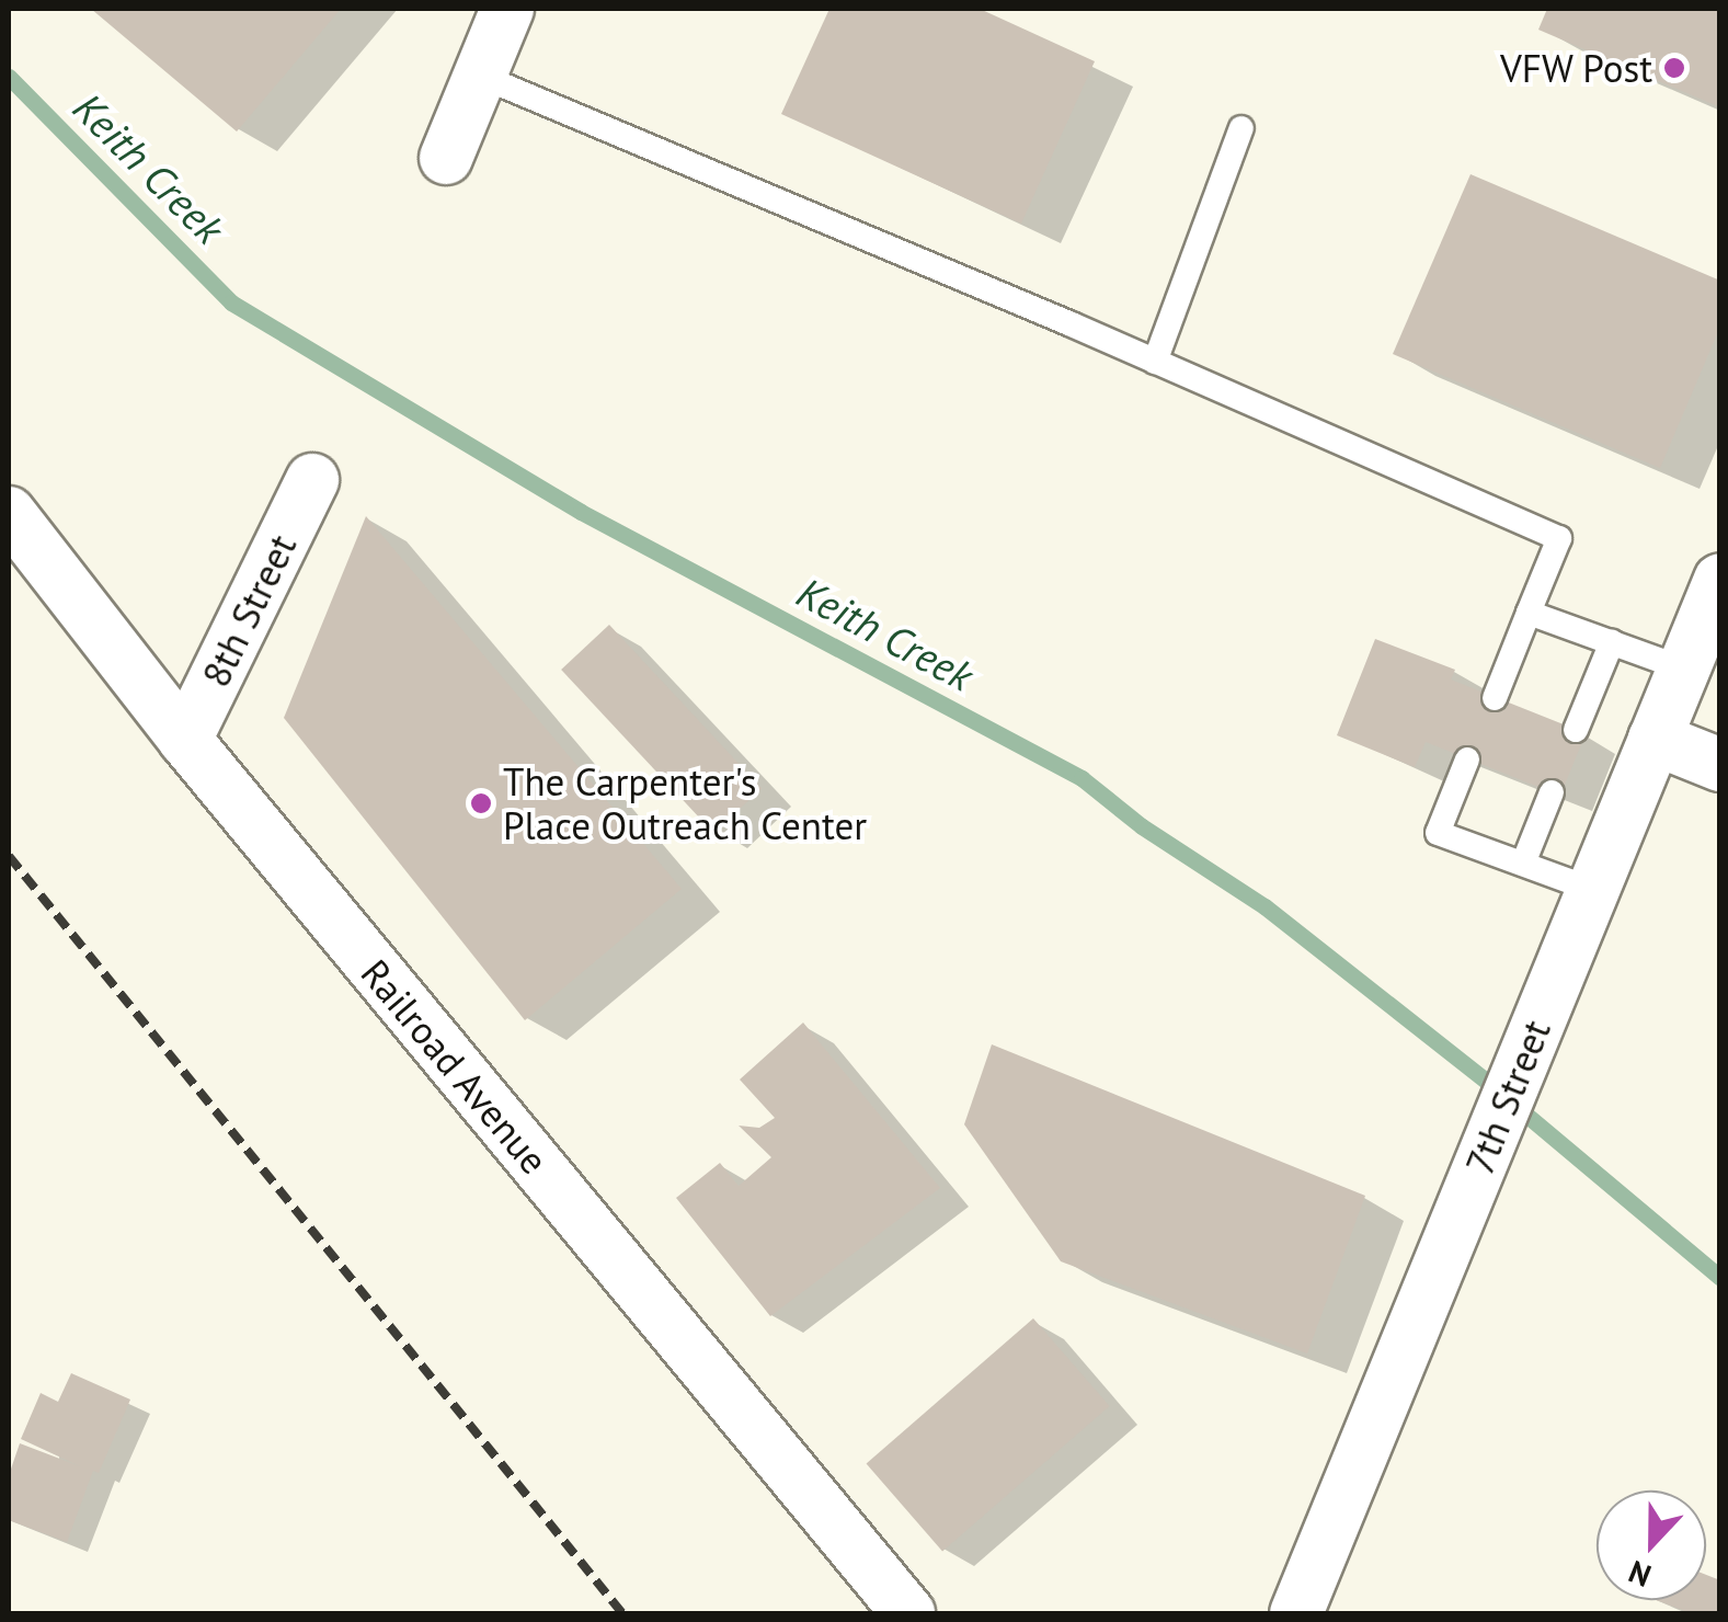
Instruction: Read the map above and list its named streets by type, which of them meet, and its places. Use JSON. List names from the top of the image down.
{
  "streets": {
    "street": ["8th Street", "Railroad Avenue", "7th Street"]
  },
  "crossings": [
    ["8th Street", "Railroad Avenue"]
  ],
  "water": ["Keith Creek"],
  "places": ["VFW Post", "The Carpenter's Place Outreach Center"],
  "north": "bottom"
}
